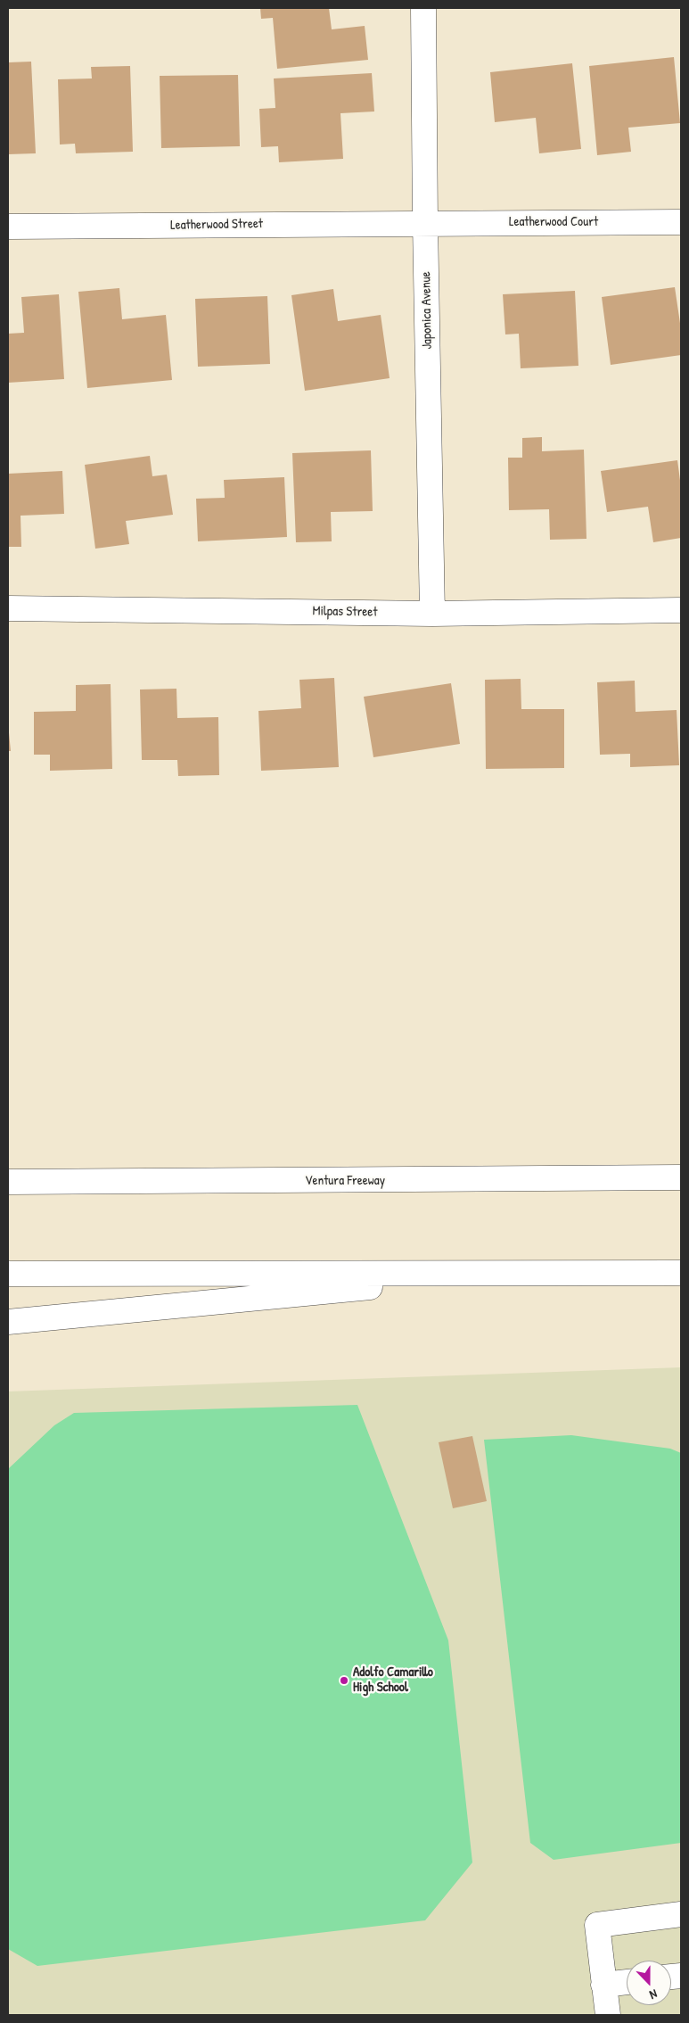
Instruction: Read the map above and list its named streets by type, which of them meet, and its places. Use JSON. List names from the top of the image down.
{
  "streets": {
    "main road": [
      "Leatherwood Court",
      "Leatherwood Street",
      "Japonica Avenue",
      "Milpas Street",
      "Ventura Freeway"
    ]
  },
  "crossings": [
    ["Leatherwood Court", "Leatherwood Street"],
    ["Leatherwood Court", "Japonica Avenue"],
    ["Leatherwood Street", "Japonica Avenue"],
    ["Japonica Avenue", "Milpas Street"]
  ],
  "places": ["Adolfo Camarillo High School"],
  "north": "bottom"
}
